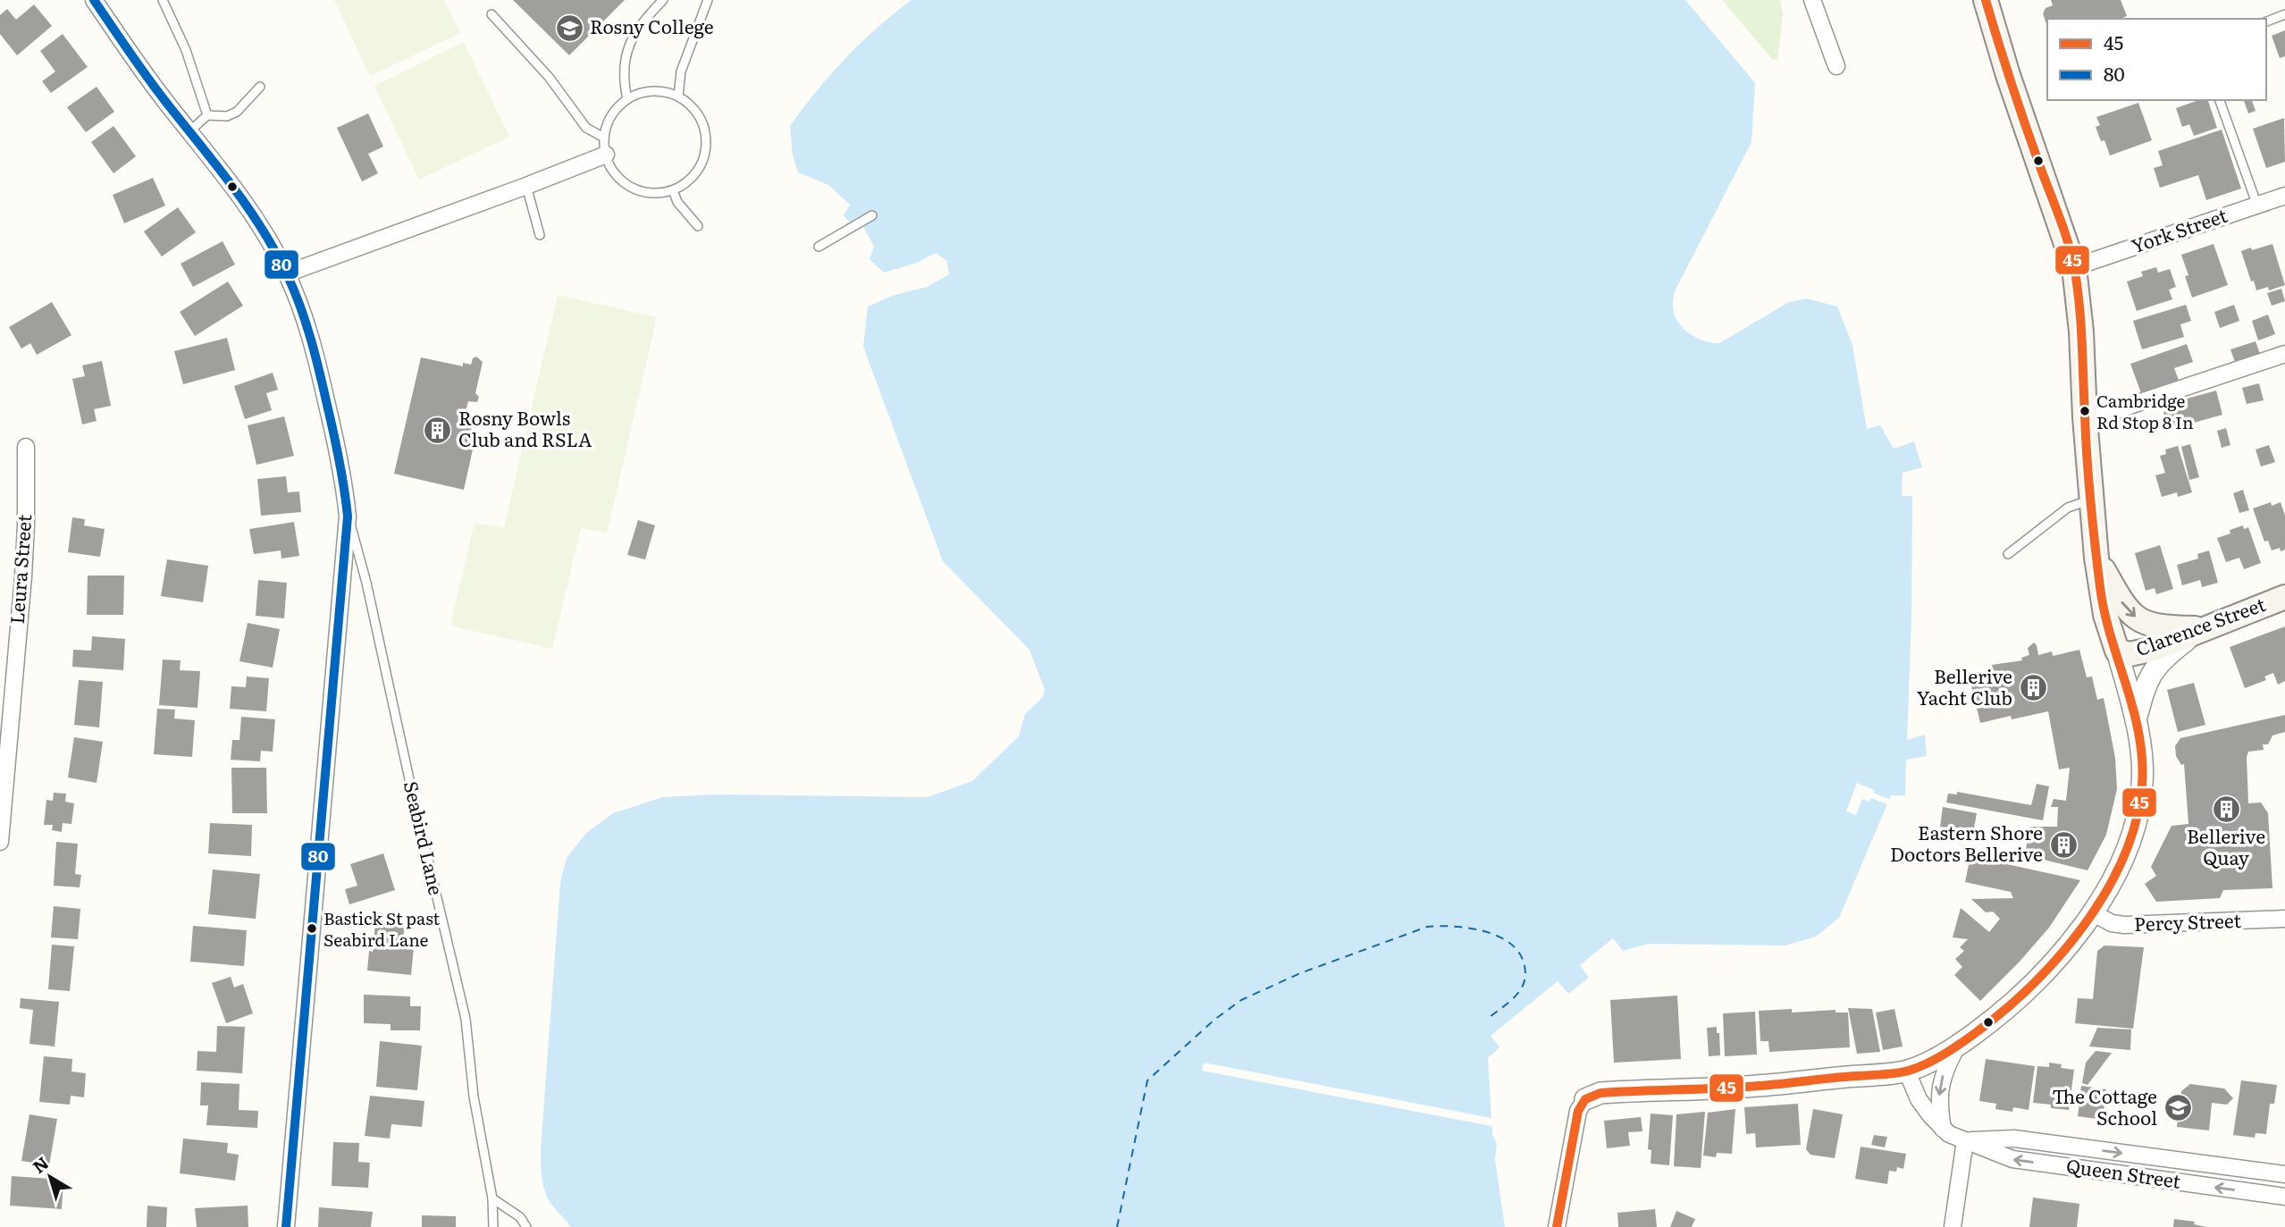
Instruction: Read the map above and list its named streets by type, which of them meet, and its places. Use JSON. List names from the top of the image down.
{
  "streets": {
    "main road": ["Clarence Street"],
    "street": [
      "York Street",
      "Leura Street",
      "Percy Street",
      "Queen Street"
    ],
    "lane": ["Seabird Lane"]
  },
  "places": {
    "school or university": ["Rosny College", "The Cottage School"],
    "other": ["Cambridge Rd Stop 8 In", "Bastick St past Seabird Lane"],
    "building": [
      "Rosny Bowls Club and RSLA",
      "Bellerive Yacht Club",
      "Bellerive Quay",
      "Eastern Shore Doctors Bellerive"
    ]
  },
  "lines": ["transit line 45", "transit line 80"],
  "legend": ["45", "80"],
  "north": "top left"
}
